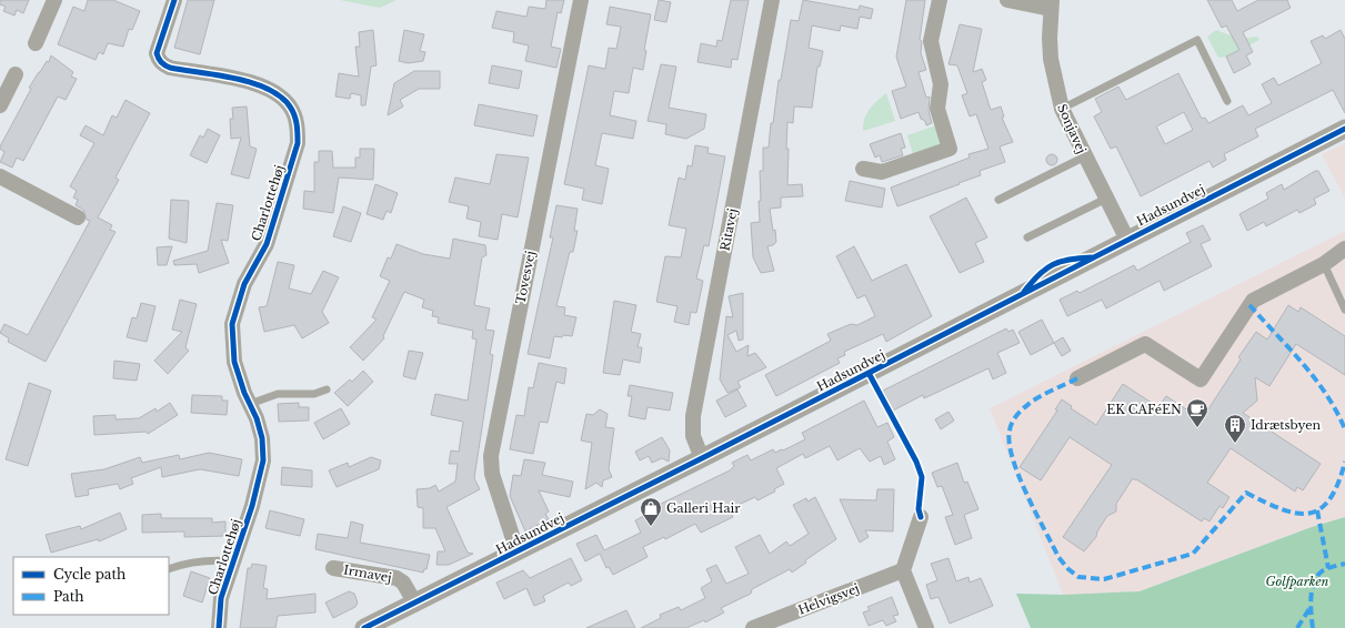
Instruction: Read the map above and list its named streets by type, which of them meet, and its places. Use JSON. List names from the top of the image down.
{
  "streets": {
    "street": [
      "Sonjavej",
      "Charlottehøj",
      "Hadsundvej",
      "Ritavej",
      "Tovesvej",
      "Irmavej",
      "Helvigsvej"
    ]
  },
  "crossings": [
    ["Sonjavej", "Hadsundvej"],
    ["Hadsundvej", "Ritavej"],
    ["Hadsundvej", "Tovesvej"],
    ["Hadsundvej", "Irmavej"]
  ],
  "parks": ["Golfparken"],
  "places": {
    "cafe": ["EK CAFéEN"],
    "building": ["Idrætsbyen"],
    "shop": ["Galleri Hair"]
  },
  "legend": ["Cycle path", "Path"]
}
